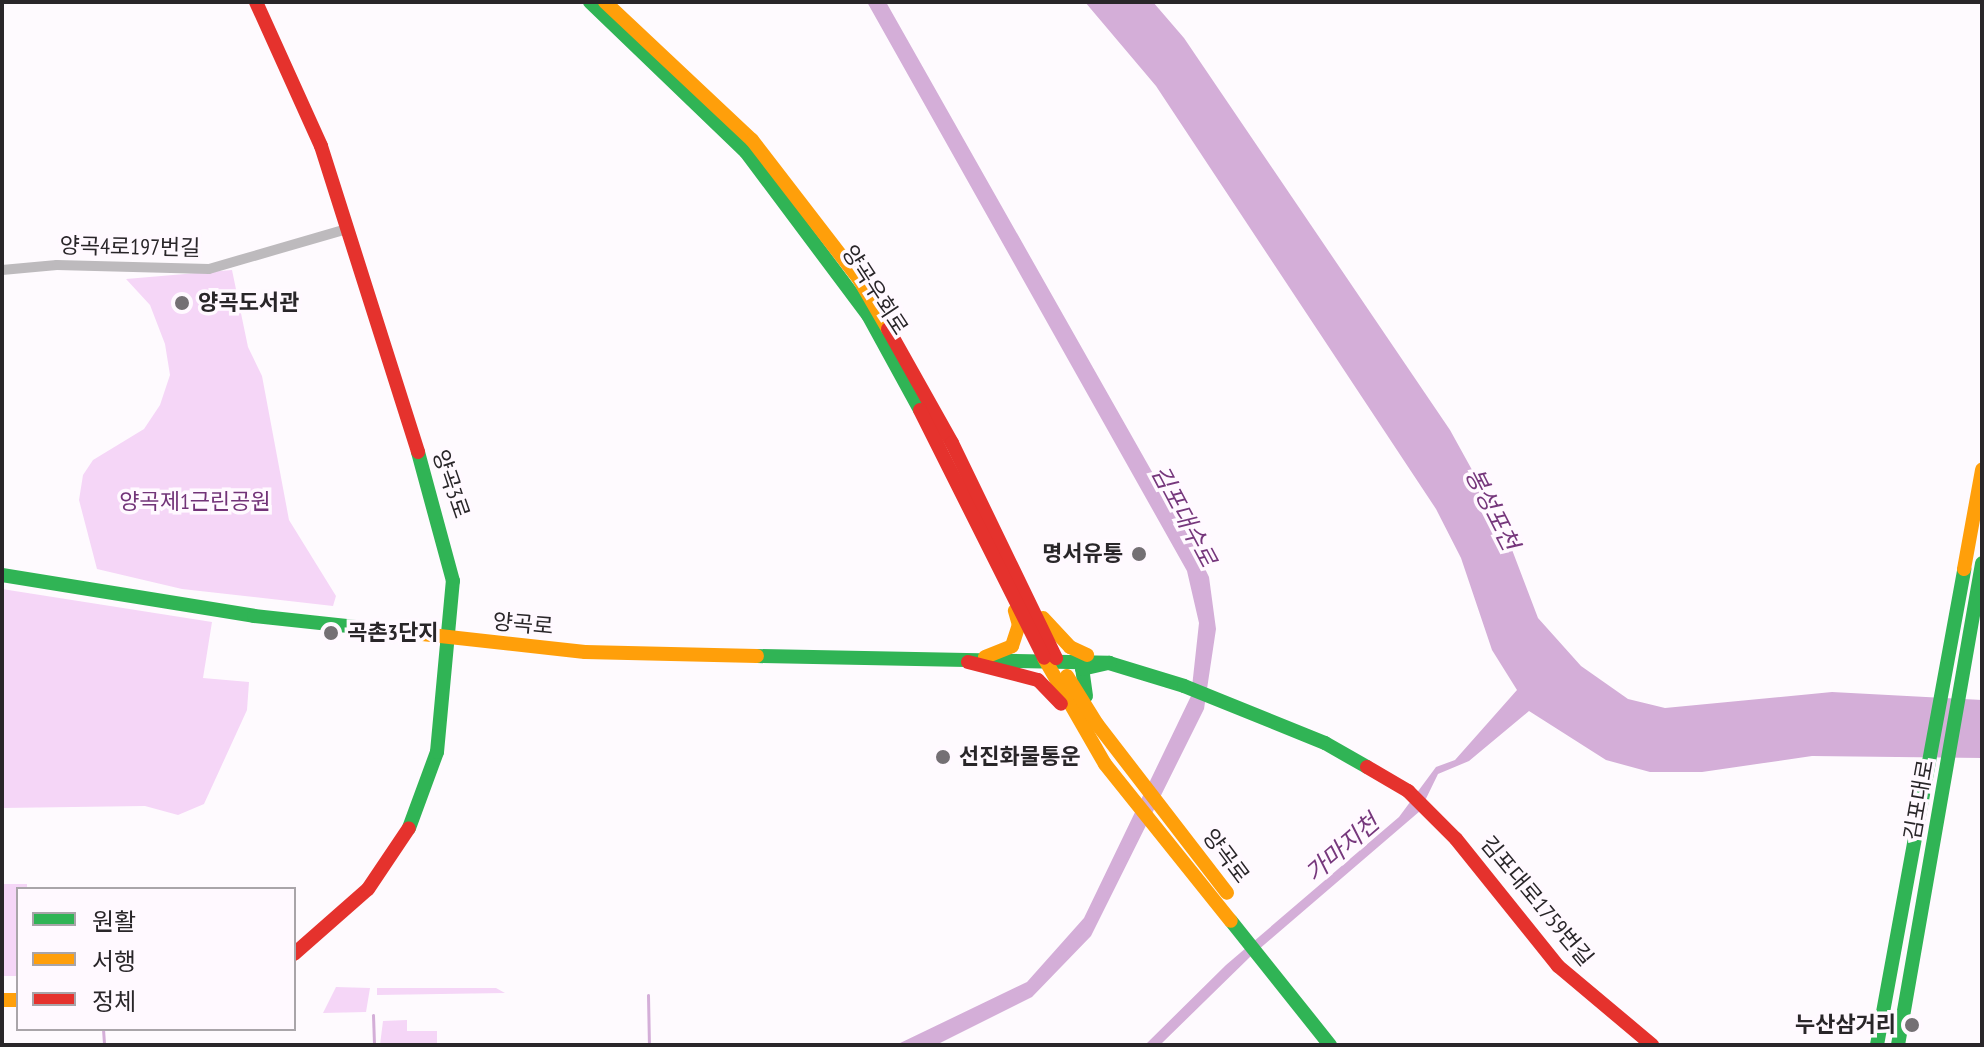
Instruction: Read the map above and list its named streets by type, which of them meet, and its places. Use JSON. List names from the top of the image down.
{
  "streets": {
    "main road": [
      "양곡우회로",
      "양곡3로",
      "양곡로",
      "김포대로",
      "김포대로1759번길"
    ],
    "street": ["양곡4로197번길"]
  },
  "crossings": [
    ["양곡4로197번길", "양곡3로"],
    ["양곡우회로", "양곡로"],
    ["양곡3로", "양곡로"]
  ],
  "water": ["봉성포천", "김포대수로", "가마지천"],
  "parks": ["양곡제1근린공원"],
  "places": [
    "양곡도서관",
    "명서유통",
    "곡촌3단지",
    "선진화물통운",
    "누산삼거리"
  ],
  "legend": ["원활", "서행", "정체"]
}
